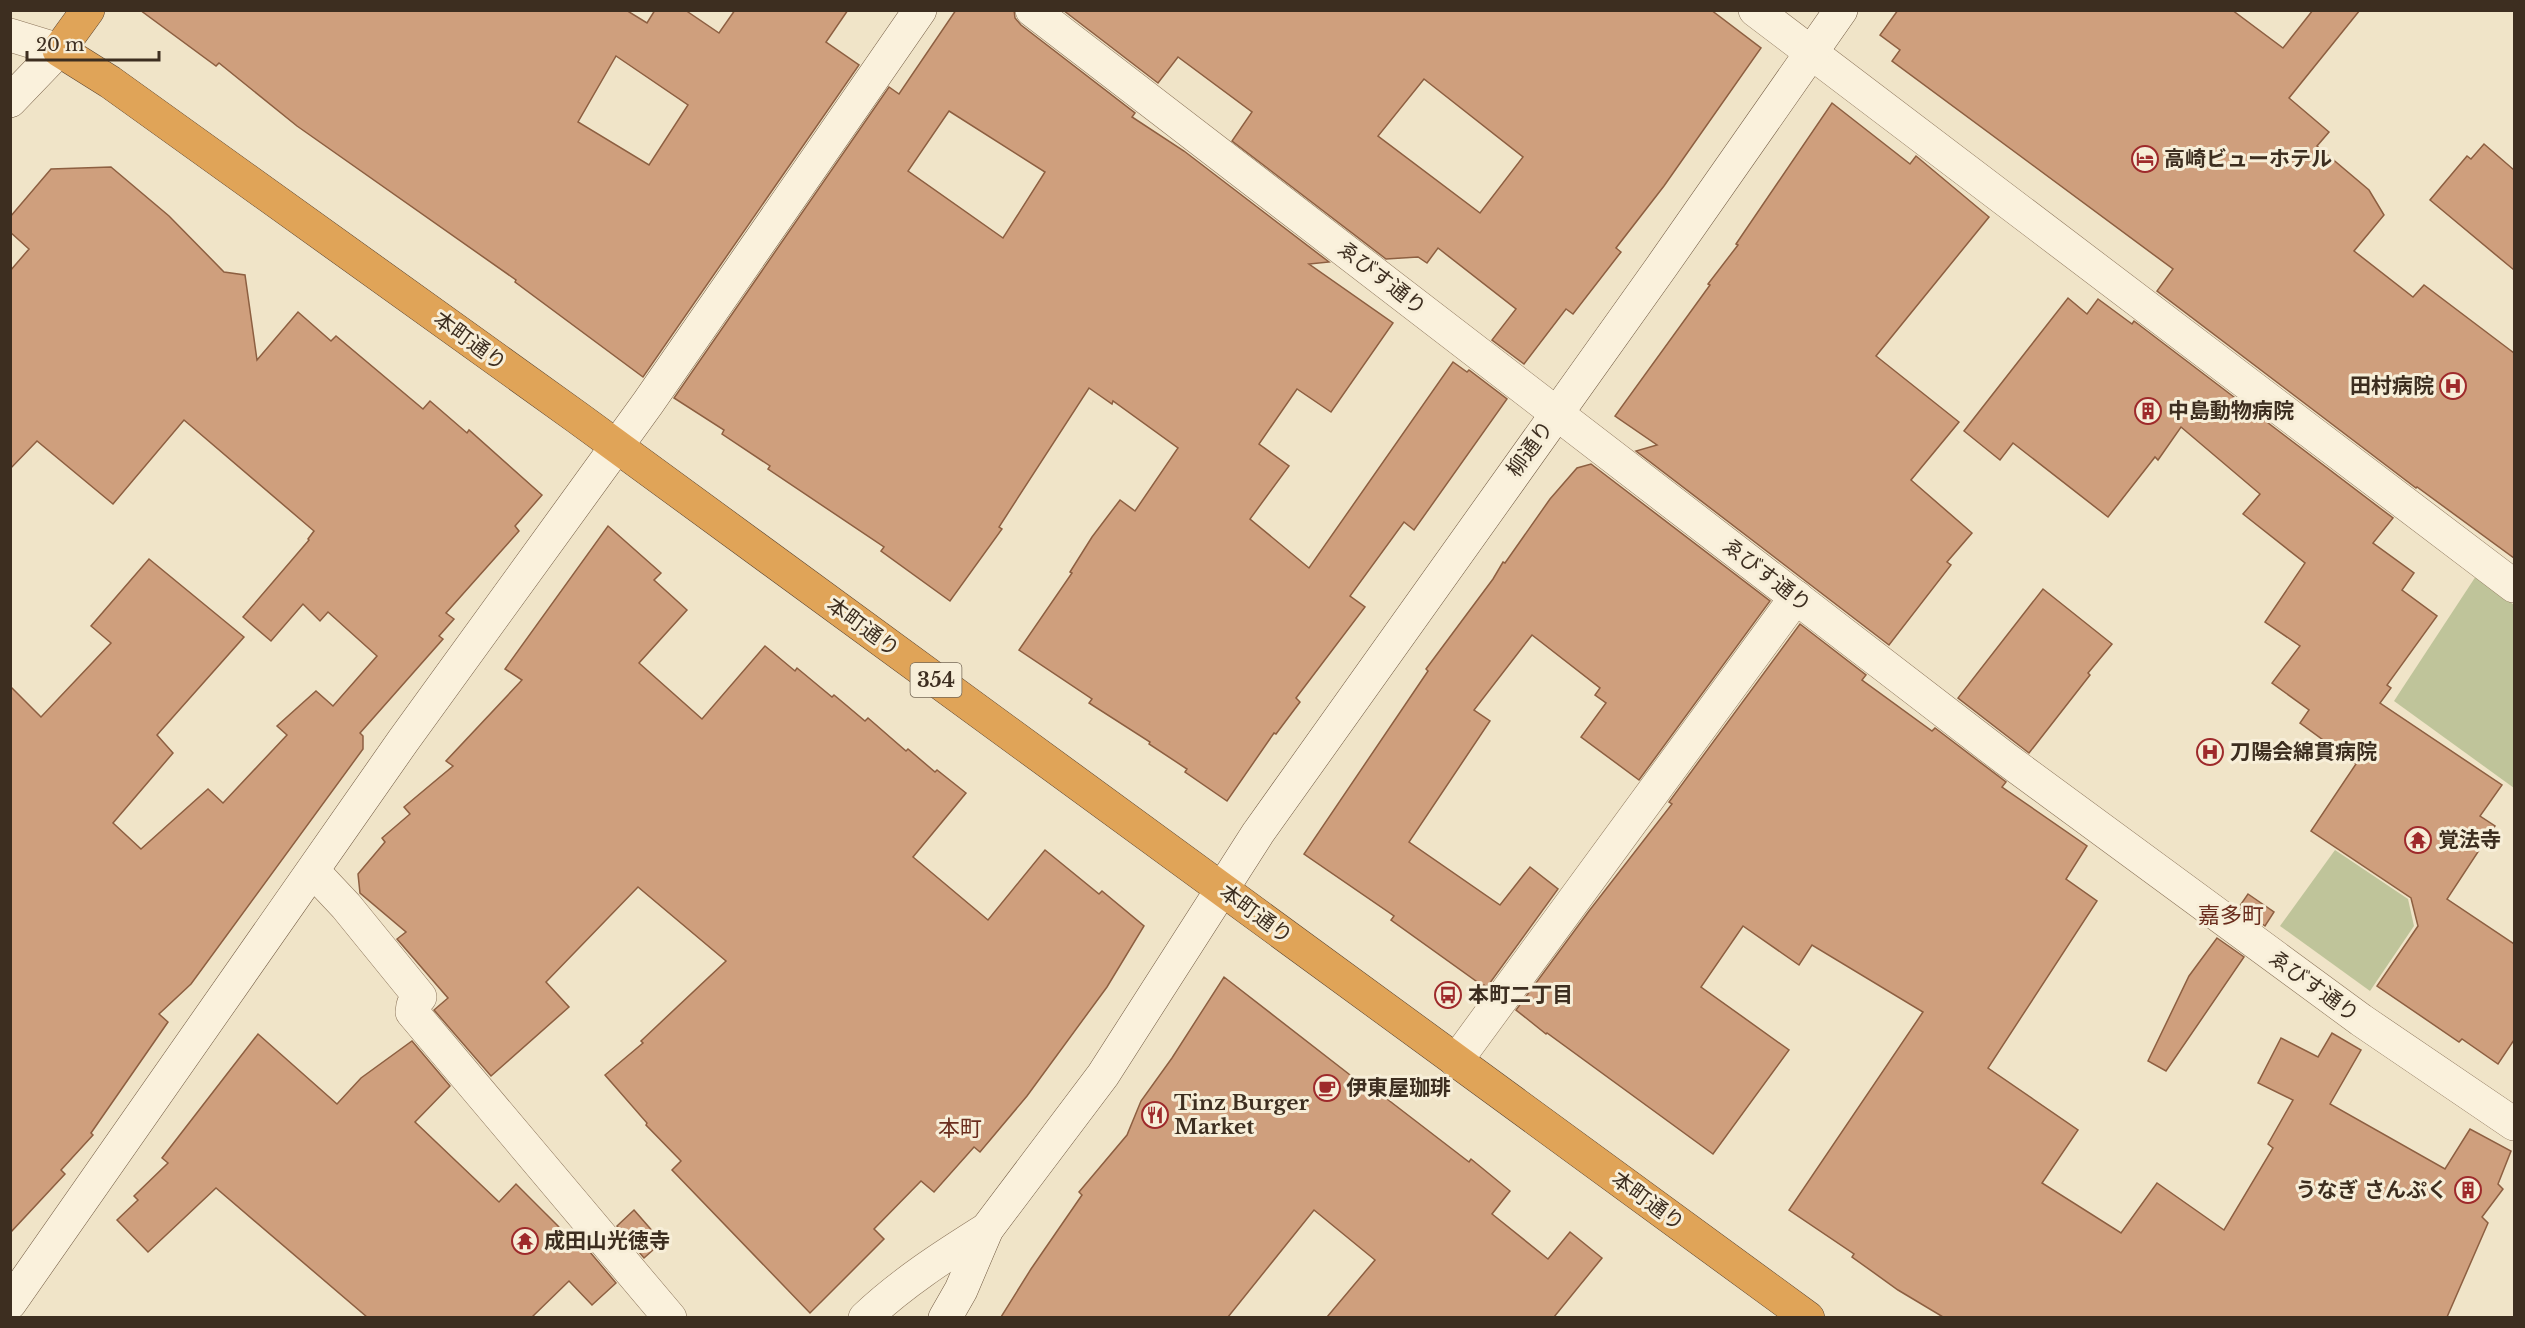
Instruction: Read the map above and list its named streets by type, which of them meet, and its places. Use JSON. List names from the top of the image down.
{
  "streets": {
    "highway": ["本町通り", "354"],
    "street": ["ゑびす通り", "柳通り"]
  },
  "crossings": [
    ["ゑびす通り", "柳通り"],
    ["本町通り", "柳通り"]
  ],
  "districts": ["嘉多町", "本町"],
  "places": {
    "hotel": ["高崎ビューホテル"],
    "hospital": ["田村病院", "刀陽会綿貫病院"],
    "building": ["中島動物病院", "うなぎ さんぷく"],
    "temple": ["覚法寺", "成田山光徳寺"],
    "bus stop": ["本町二丁目"],
    "cafe": ["伊東屋珈琲"],
    "restaurant": ["Tinz Burger Market"]
  },
  "scale_bar": "20 m"
}
